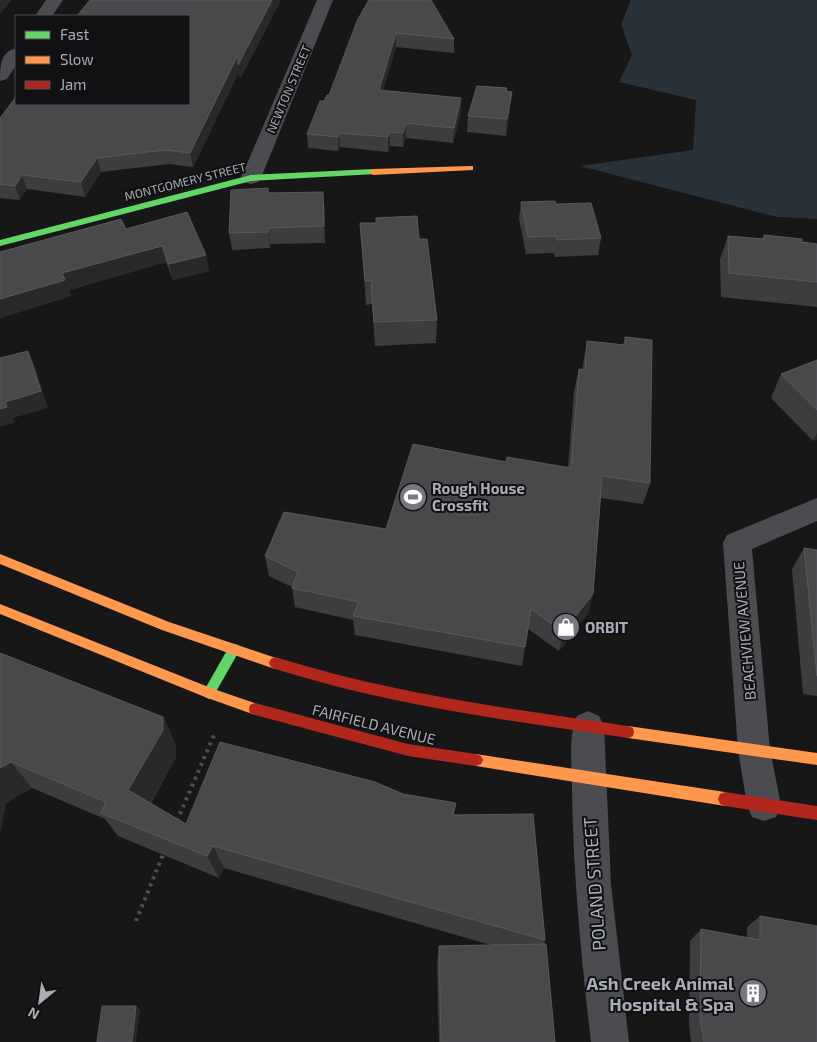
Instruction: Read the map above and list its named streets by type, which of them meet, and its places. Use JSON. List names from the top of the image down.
{
  "streets": {
    "main road": ["MONTGOMERY STREET", "FAIRFIELD AVENUE"],
    "street": ["NEWTON STREET", "BEACHVIEW AVENUE", "POLAND STREET"]
  },
  "crossings": [
    ["NEWTON STREET", "MONTGOMERY STREET"],
    ["BEACHVIEW AVENUE", "FAIRFIELD AVENUE"],
    ["FAIRFIELD AVENUE", "POLAND STREET"]
  ],
  "places": {
    "sports": ["Rough House Crossfit"],
    "shop": ["ORBIT"],
    "building": ["Ash Creek Animal Hospital & Spa"]
  },
  "legend": ["Fast", "Slow", "Jam"],
  "north": "bottom left"
}
